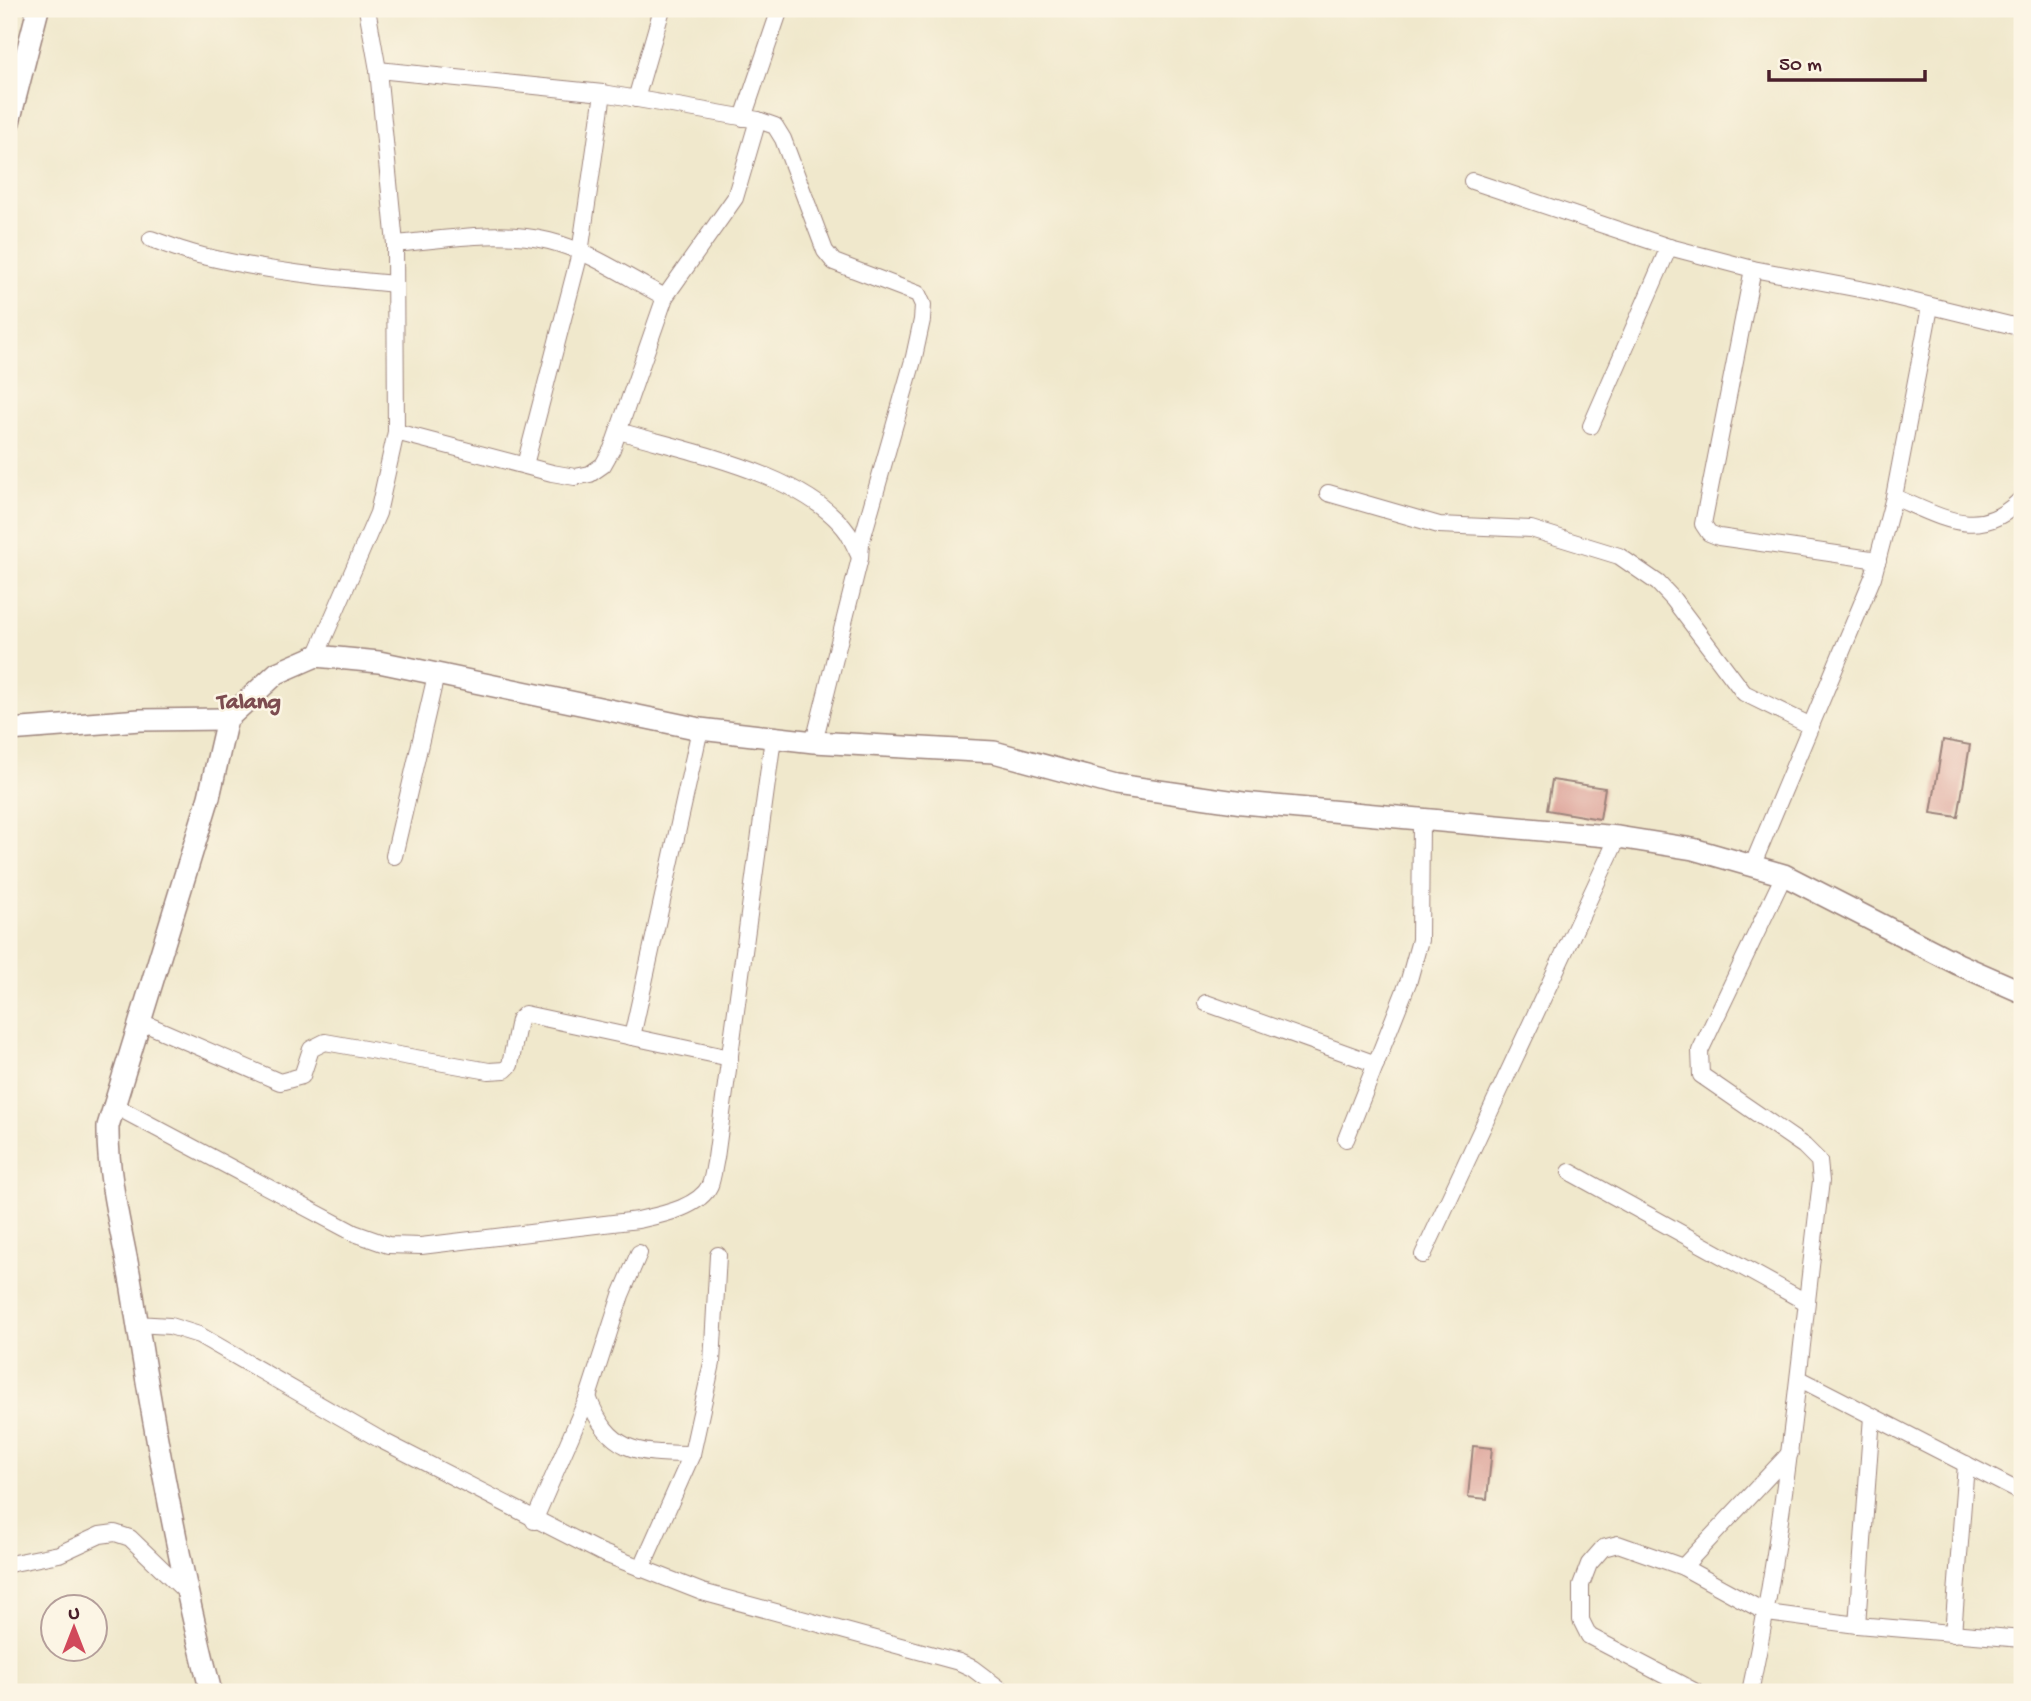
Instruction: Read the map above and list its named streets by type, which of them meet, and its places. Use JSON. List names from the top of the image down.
{
  "districts": ["Talang"],
  "scale_bar": "50 m",
  "north": "top"
}
